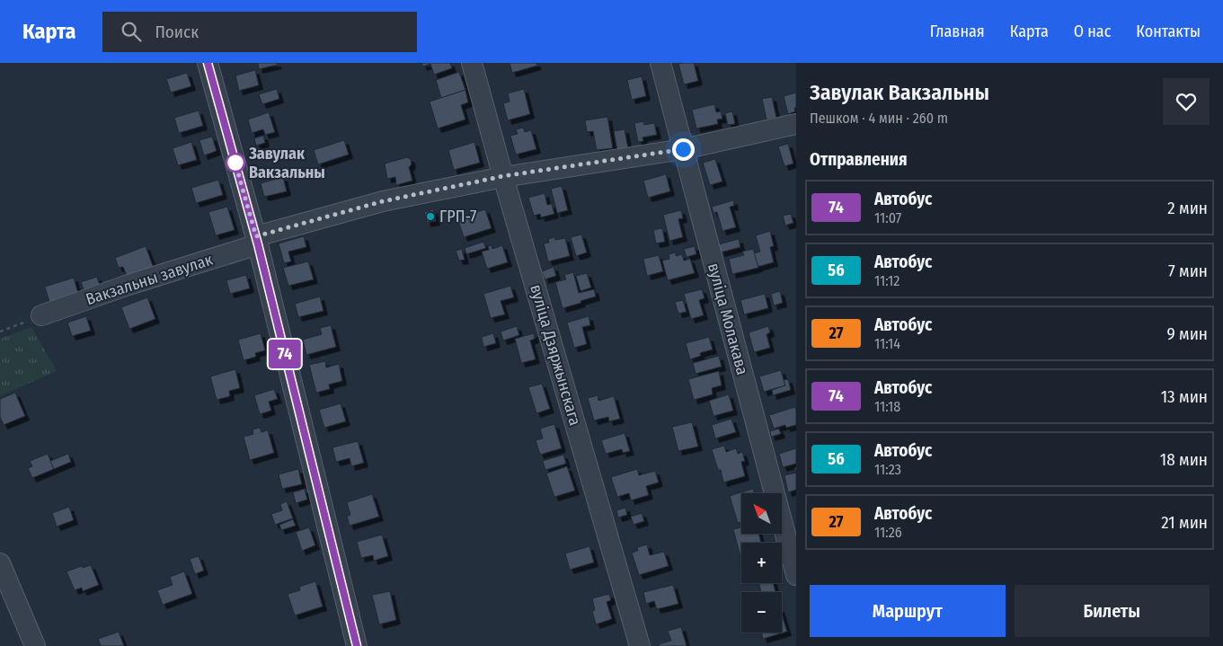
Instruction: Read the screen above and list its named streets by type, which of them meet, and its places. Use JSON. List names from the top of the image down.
{
  "streets": {
    "street": ["Вакзальны завулак", "вуліца Молакава", "вуліца Дзяржынскага"]
  },
  "crossings": [
    ["Вакзальны завулак", "вуліца Молакава"],
    ["Вакзальны завулак", "вуліца Дзяржынскага"]
  ],
  "places": ["Завулак Вакзальны", "ГРП-7"],
  "lines": ["bus line 74"],
  "north": "top left",
  "page": {
    "header": "Карта",
    "search": "Поиск",
    "nav": [
      "Главная",
      "Карта",
      "О нас",
      "Контакты"
    ],
    "on_map": "74",
    "heading": [
      ["Завулак Вакзальны", "Пешком · 4 мин · 260 m"],
      "Отправления"
    ],
    "list": [
      {
        "mark": "74",
        "name": "Автобус",
        "note": "11:07",
        "value": "2 мин"
      },
      {
        "mark": "56",
        "name": "Автобус",
        "note": "11:12",
        "value": "7 мин"
      },
      {
        "mark": "27",
        "name": "Автобус",
        "note": "11:14",
        "value": "9 мин"
      },
      {
        "mark": "74",
        "name": "Автобус",
        "note": "11:18",
        "value": "13 мин"
      },
      {
        "mark": "56",
        "name": "Автобус",
        "note": "11:23",
        "value": "18 мин"
      },
      {
        "mark": "27",
        "name": "Автобус",
        "note": "11:26",
        "value": "21 мин"
      }
    ],
    "map_buttons": ["+", "−"],
    "buttons": ["Маршрут", "Билеты"]
  }
}
